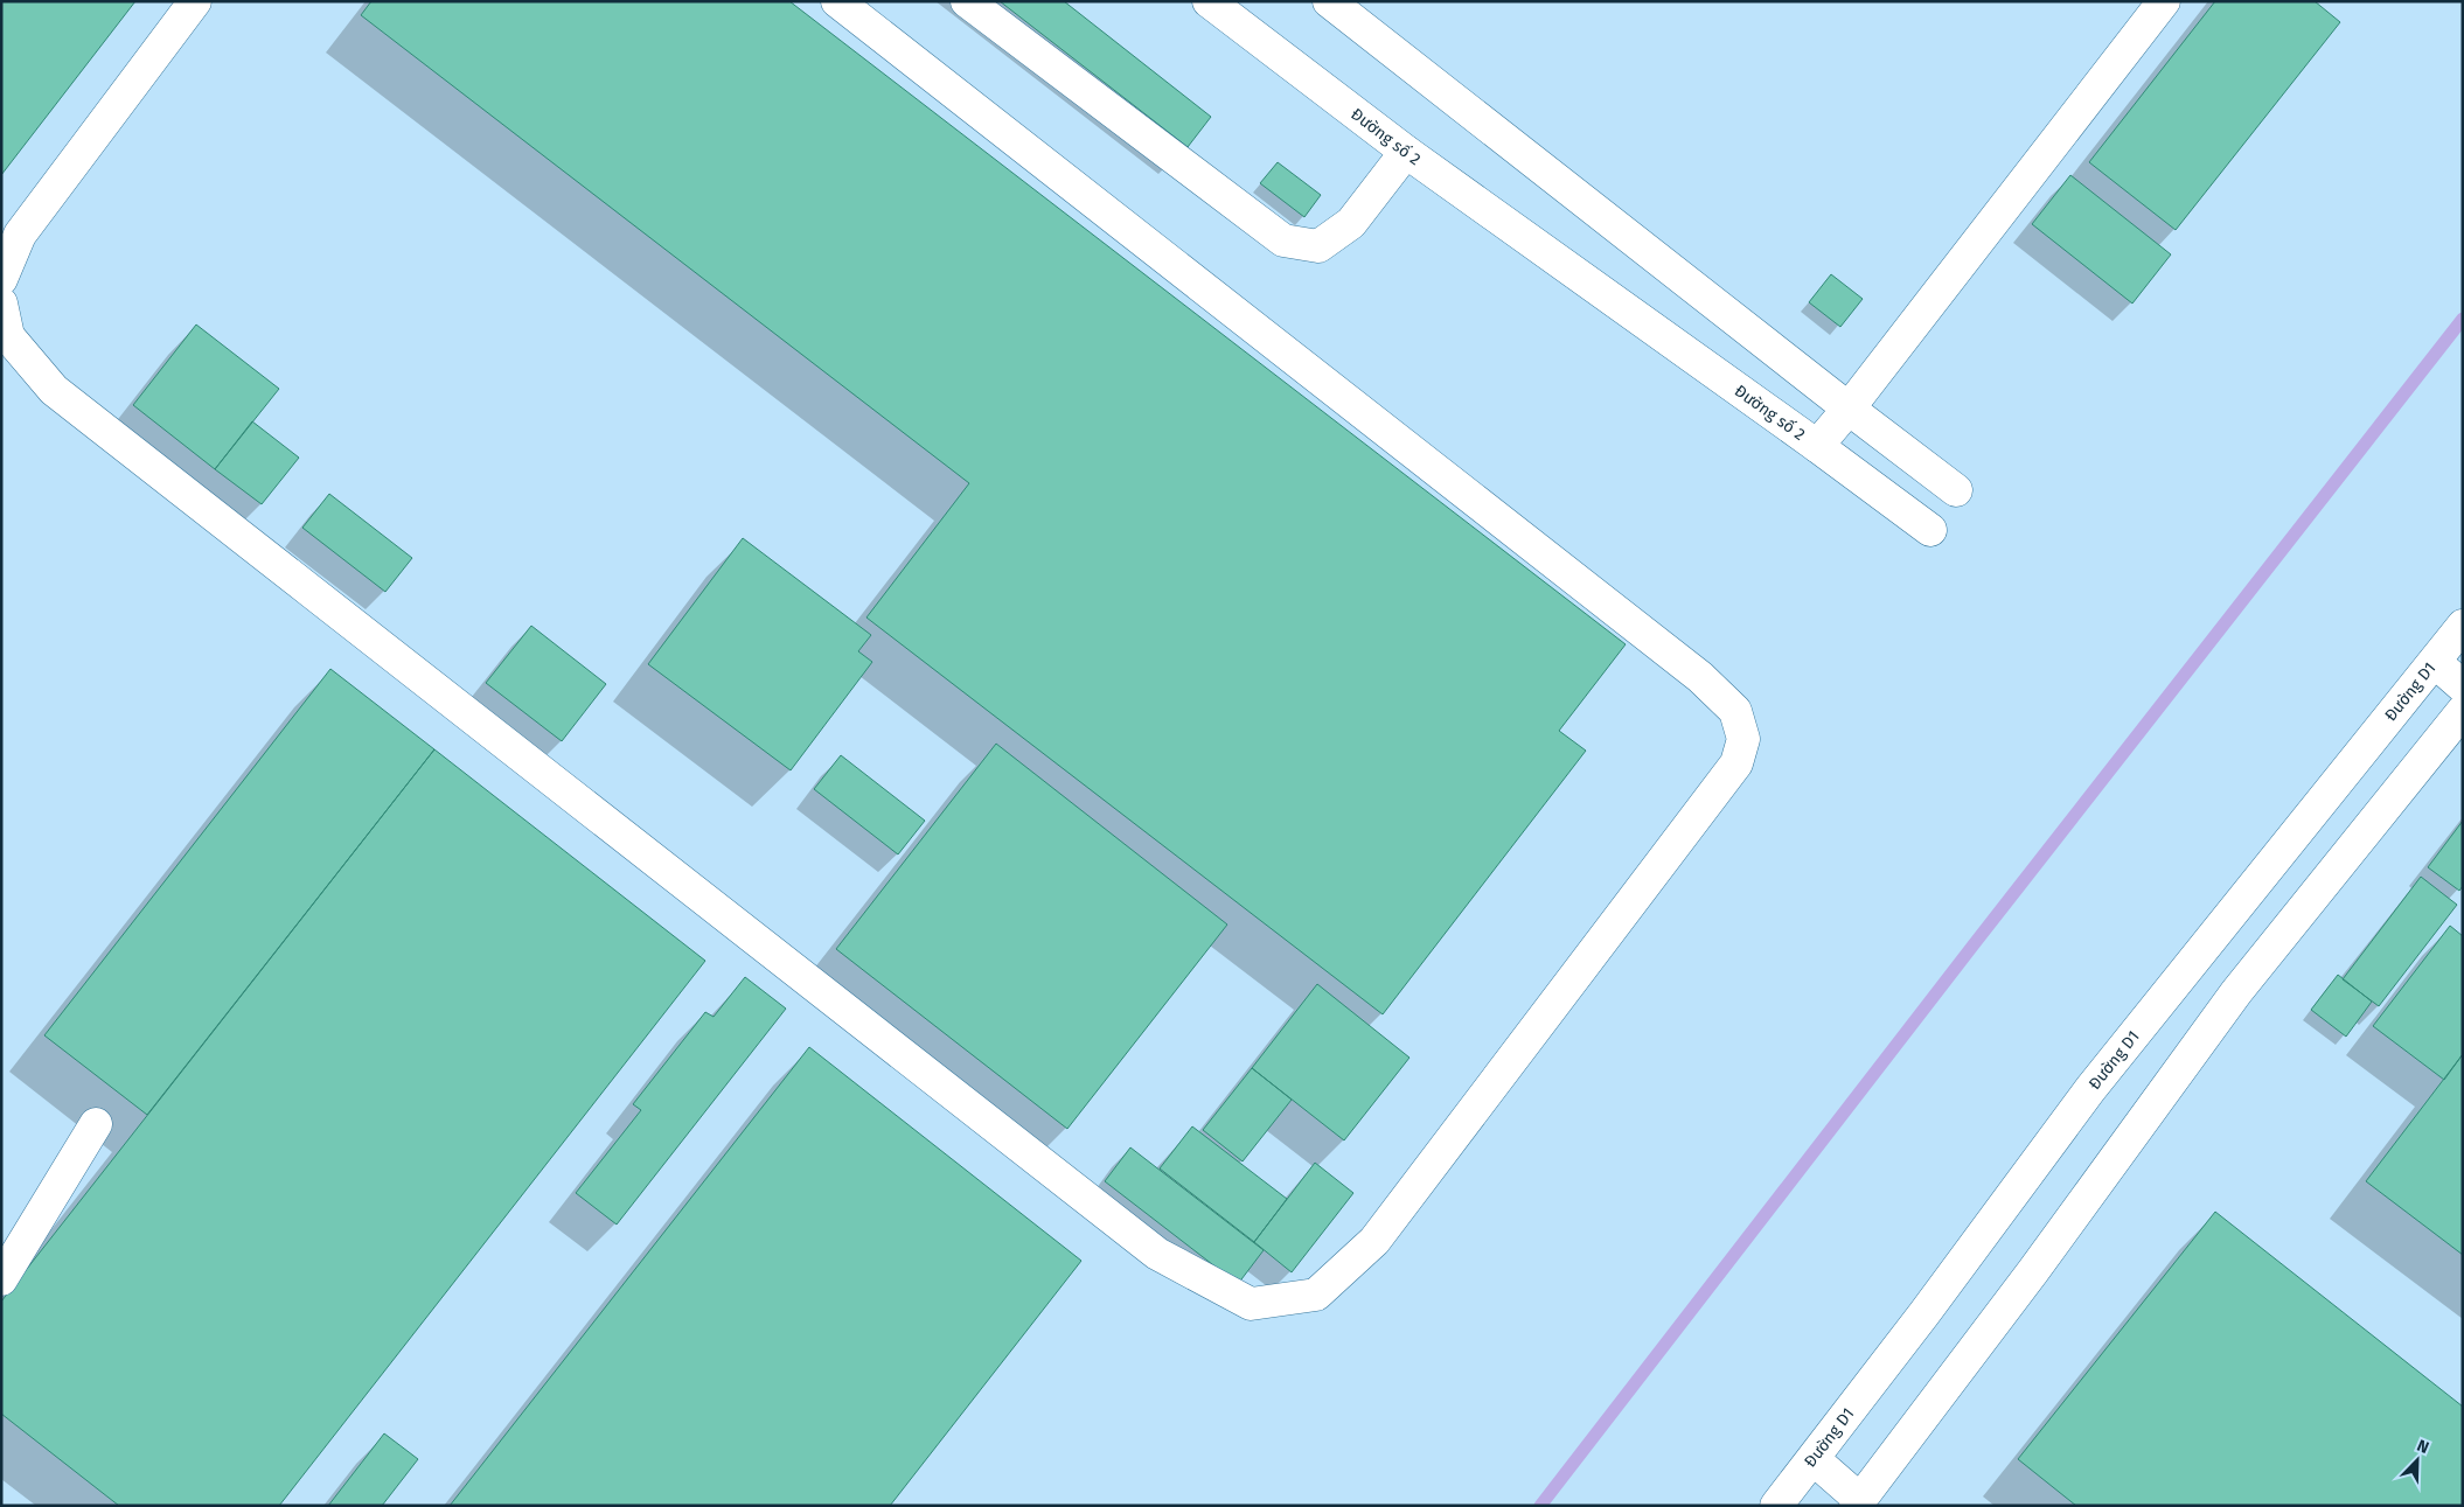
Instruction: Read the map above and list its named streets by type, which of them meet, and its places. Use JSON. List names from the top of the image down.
{
  "streets": {
    "street": ["Đường số 2", "Đường D1"]
  },
  "north": "top right"
}
